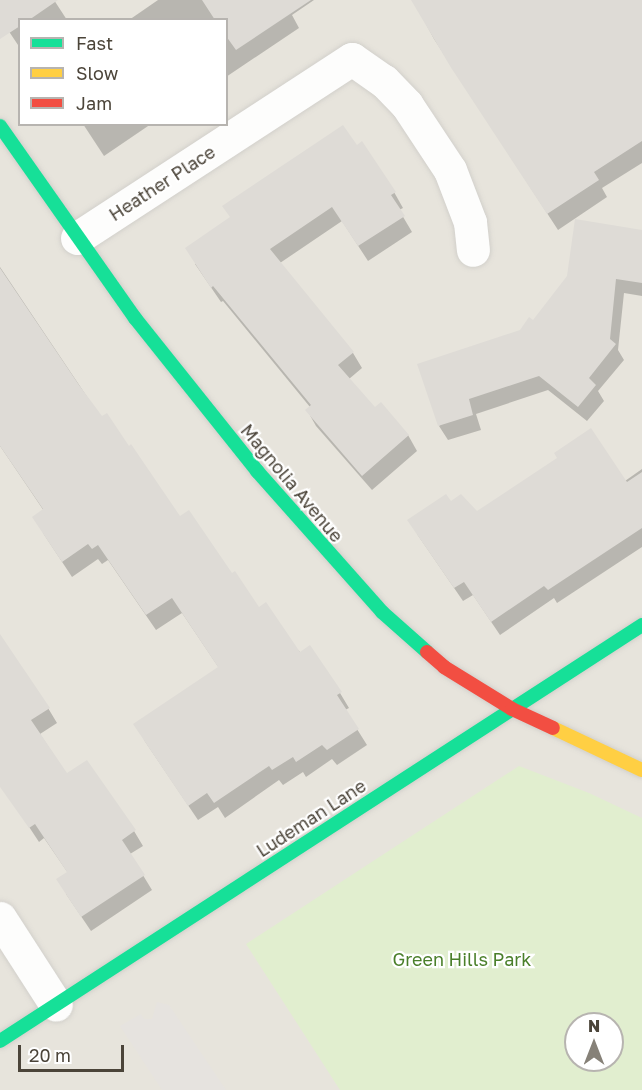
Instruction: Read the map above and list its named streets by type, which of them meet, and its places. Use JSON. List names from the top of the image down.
{
  "streets": {
    "main road": ["Magnolia Avenue", "Ludeman Lane"],
    "street": ["Heather Place"]
  },
  "crossings": [
    ["Heather Place", "Magnolia Avenue"],
    ["Magnolia Avenue", "Ludeman Lane"]
  ],
  "parks": ["Green Hills Park"],
  "legend": ["Fast", "Slow", "Jam"],
  "scale_bar": "20 m",
  "north": "top"
}
